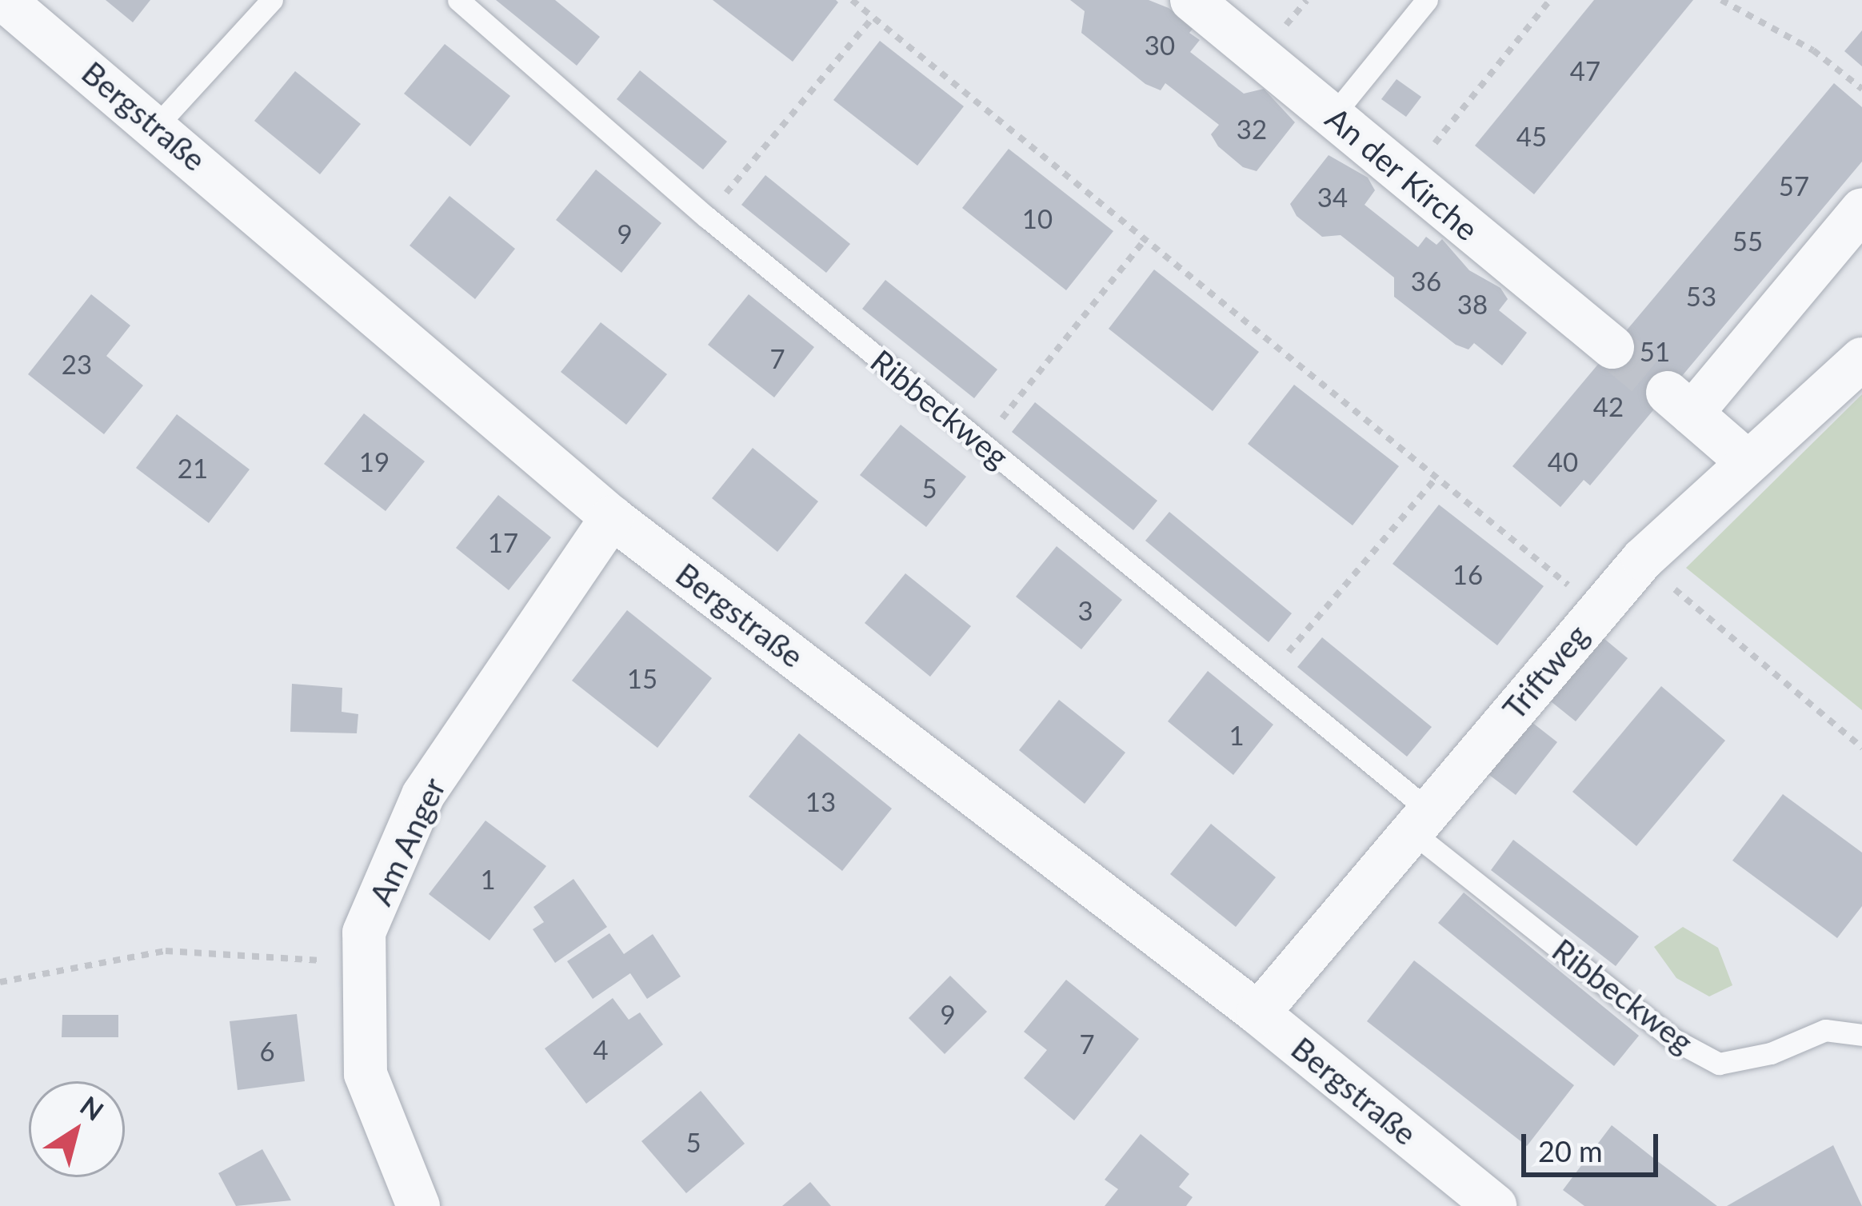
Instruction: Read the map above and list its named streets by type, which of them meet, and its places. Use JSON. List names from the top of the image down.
{
  "streets": {
    "street": [
      "Bergstraße",
      "An der Kirche",
      "Triftweg",
      "Am Anger"
    ],
    "lane": ["Ribbeckweg"]
  },
  "crossings": [
    ["Bergstraße", "Triftweg"],
    ["Bergstraße", "Am Anger"],
    ["Ribbeckweg", "Triftweg"]
  ],
  "house_numbers": [
    "30",
    "47",
    "32",
    "45",
    "57",
    "34",
    "10",
    "9",
    "55",
    "36",
    "53",
    "38",
    "51",
    "7",
    "23",
    "42",
    "19",
    "40",
    "21",
    "5",
    "17",
    "16",
    "3",
    "15",
    "1",
    "13",
    "1",
    "9",
    "7",
    "4",
    "6",
    "5"
  ],
  "scale_bar": "20 m",
  "north": "top right"
}
